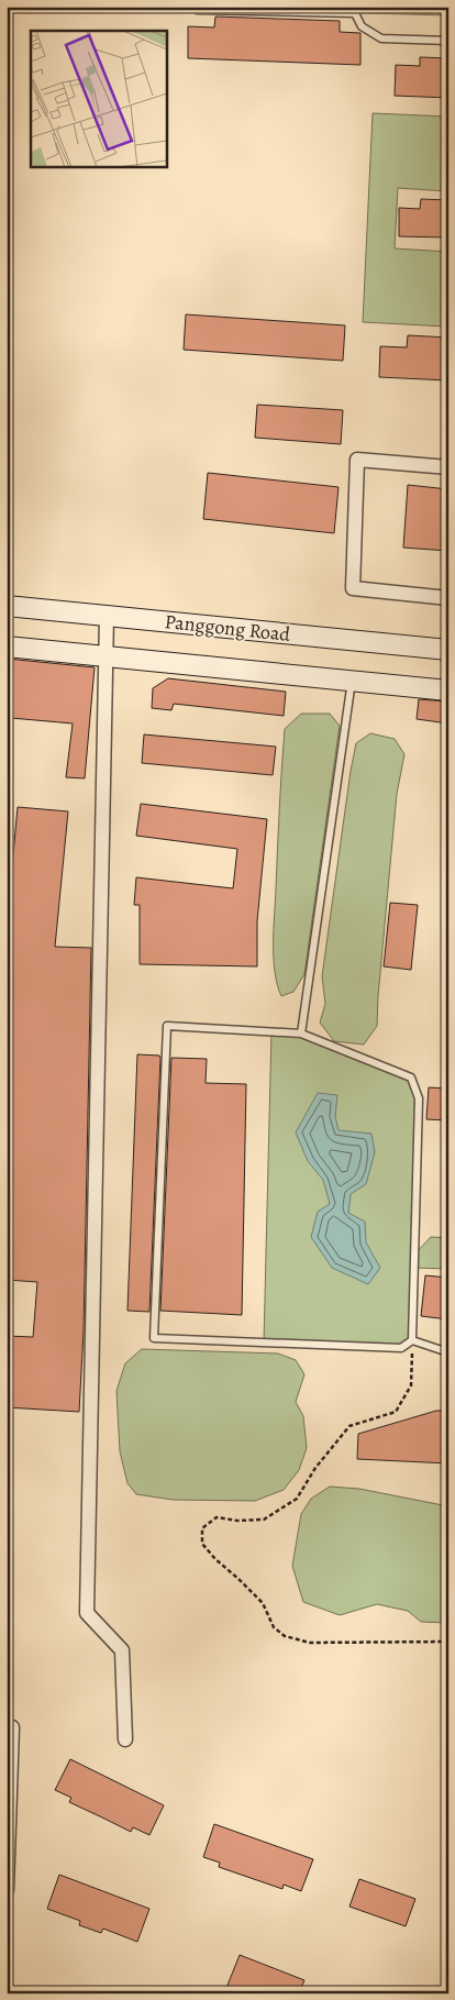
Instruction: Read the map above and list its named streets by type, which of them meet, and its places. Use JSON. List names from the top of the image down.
{
  "streets": {
    "main road": ["Panggong Road"]
  }
}
